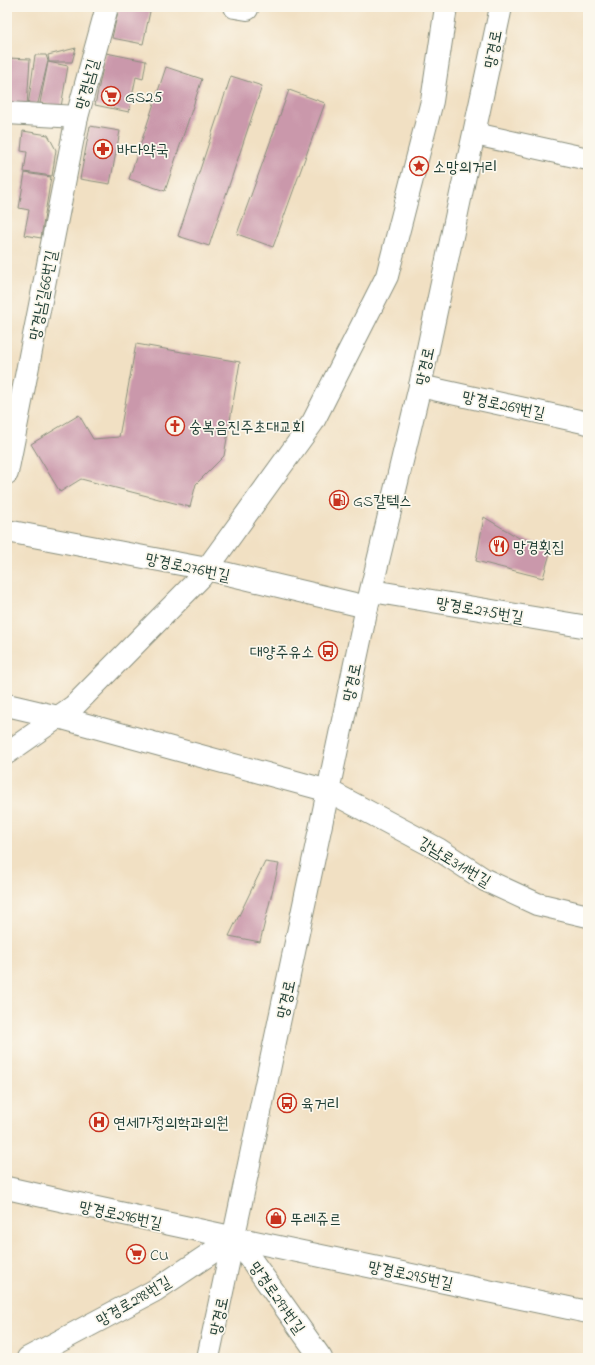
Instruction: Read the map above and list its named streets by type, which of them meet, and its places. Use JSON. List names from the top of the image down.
{
  "streets": {
    "street": [
      "망경로",
      "망경남길",
      "망경남길66번길",
      "망경로269번길",
      "망경로276번길",
      "망경로275번길",
      "강남로311번길",
      "망경로296번길",
      "망경로295번길",
      "망경로297번길",
      "망경로298번길"
    ]
  },
  "crossings": [
    ["망경로", "망경로269번길"],
    ["망경로", "망경로276번길"],
    ["망경로", "망경로275번길"],
    ["망경로", "강남로311번길"],
    ["망경로", "망경로296번길"],
    ["망경로", "망경로295번길"],
    ["망경로", "망경로297번길"],
    ["망경로", "망경로298번길"],
    ["망경남길", "망경남길66번길"],
    ["망경로276번길", "망경로275번길"],
    ["망경로296번길", "망경로295번길"],
    ["망경로296번길", "망경로297번길"],
    ["망경로296번길", "망경로298번길"],
    ["망경로295번길", "망경로297번길"],
    ["망경로295번길", "망경로298번길"],
    ["망경로297번길", "망경로298번길"]
  ],
  "places": {
    "supermarket": ["GS25", "CU"],
    "pharmacy": ["바다약국"],
    "place": ["소망의거리"],
    "church": ["숭복음진주초대교회"],
    "fuel station": ["GS칼텍스"],
    "restaurant": ["망경횟집"],
    "bus stop": ["대양주유소", "육거리"],
    "hospital": ["연세가정의학과의원"],
    "shop": ["뚜레쥬르"]
  }
}
